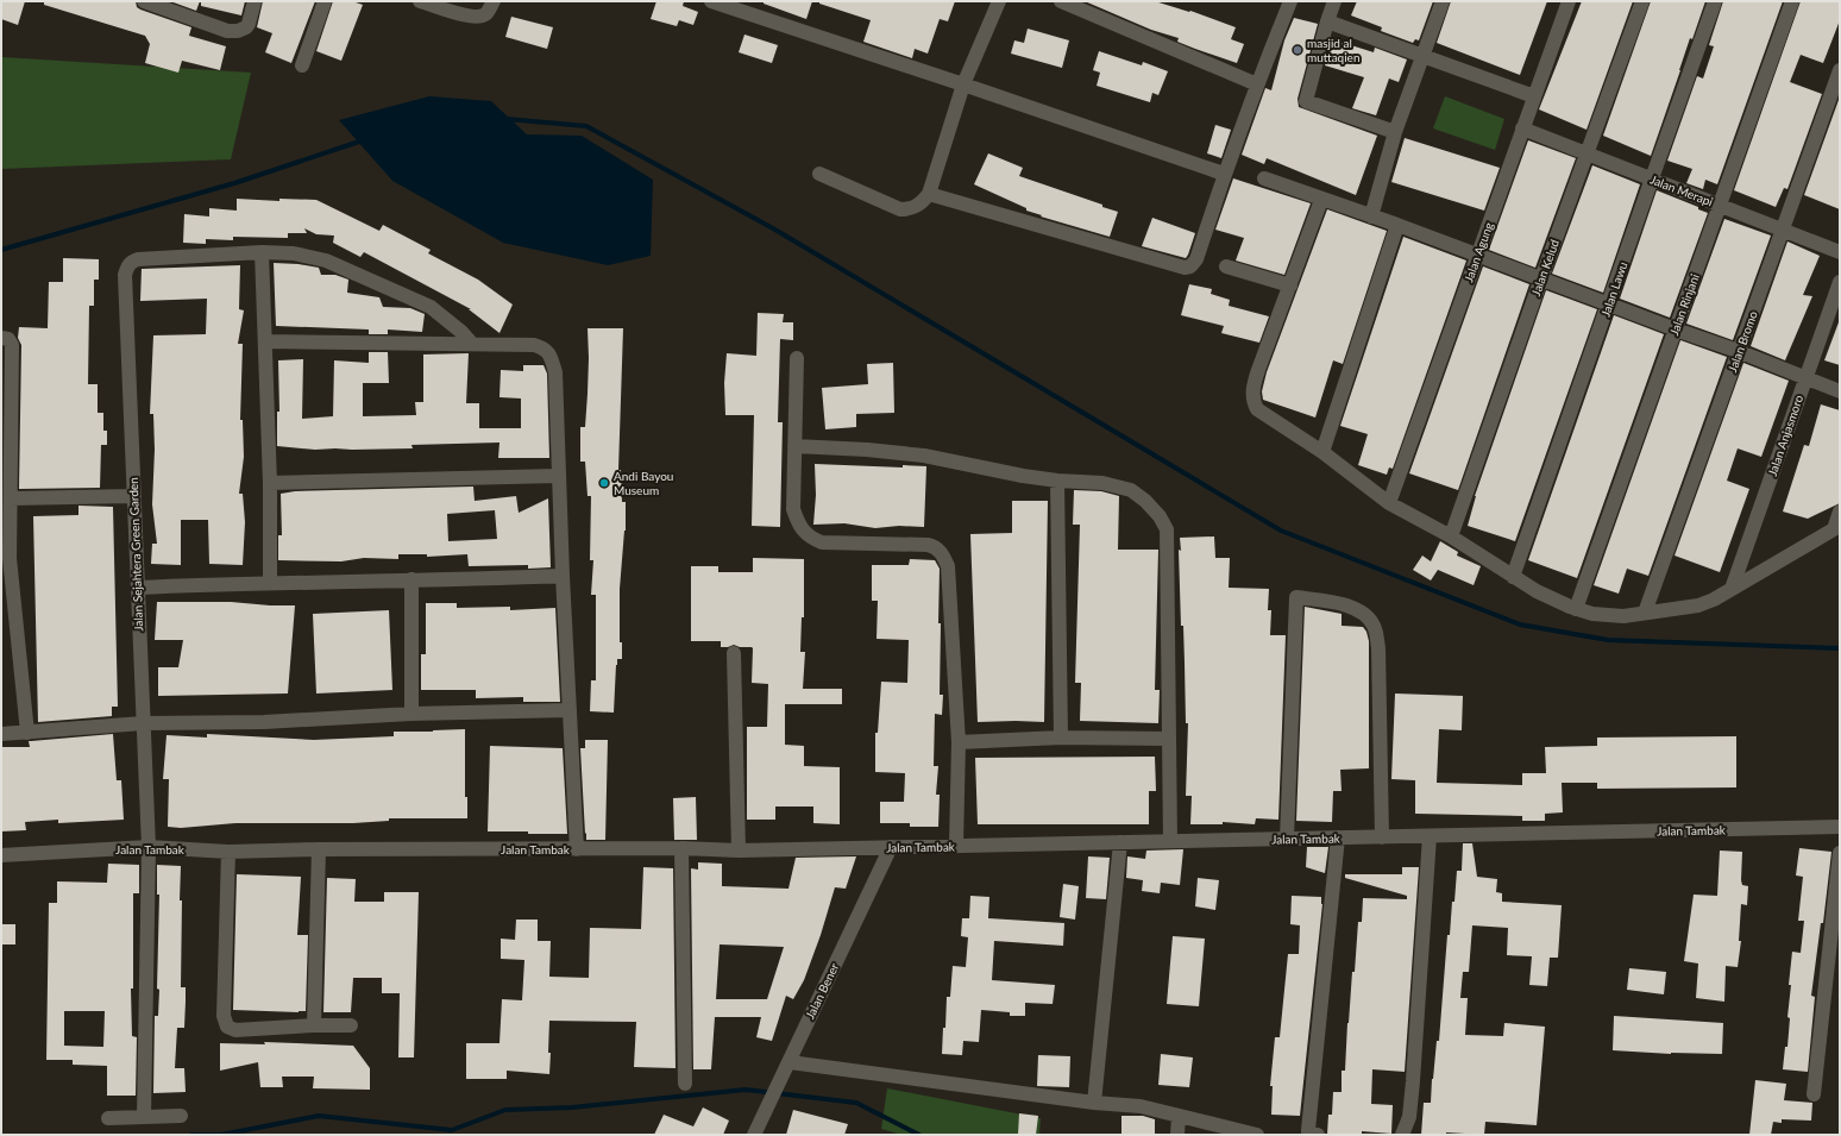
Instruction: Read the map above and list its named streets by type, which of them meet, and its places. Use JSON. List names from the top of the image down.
{
  "streets": {
    "street": [
      "Jalan Merapi",
      "Jalan Agung",
      "Jalan Kelud",
      "Jalan Lawu",
      "Jalan Rinjani",
      "Jalan Bromo",
      "Jalan Anjasmoro",
      "Jalan Sejahtera Green Garden",
      "Jalan Tambak",
      "Jalan Bener"
    ]
  },
  "crossings": [
    ["Jalan Merapi", "Jalan Agung"],
    ["Jalan Merapi", "Jalan Kelud"],
    ["Jalan Merapi", "Jalan Lawu"],
    ["Jalan Merapi", "Jalan Rinjani"],
    ["Jalan Merapi", "Jalan Bromo"],
    ["Jalan Sejahtera Green Garden", "Jalan Tambak"],
    ["Jalan Tambak", "Jalan Bener"]
  ],
  "places": ["masjid al muttaqien", "Andi Bayou Museum"]
}
